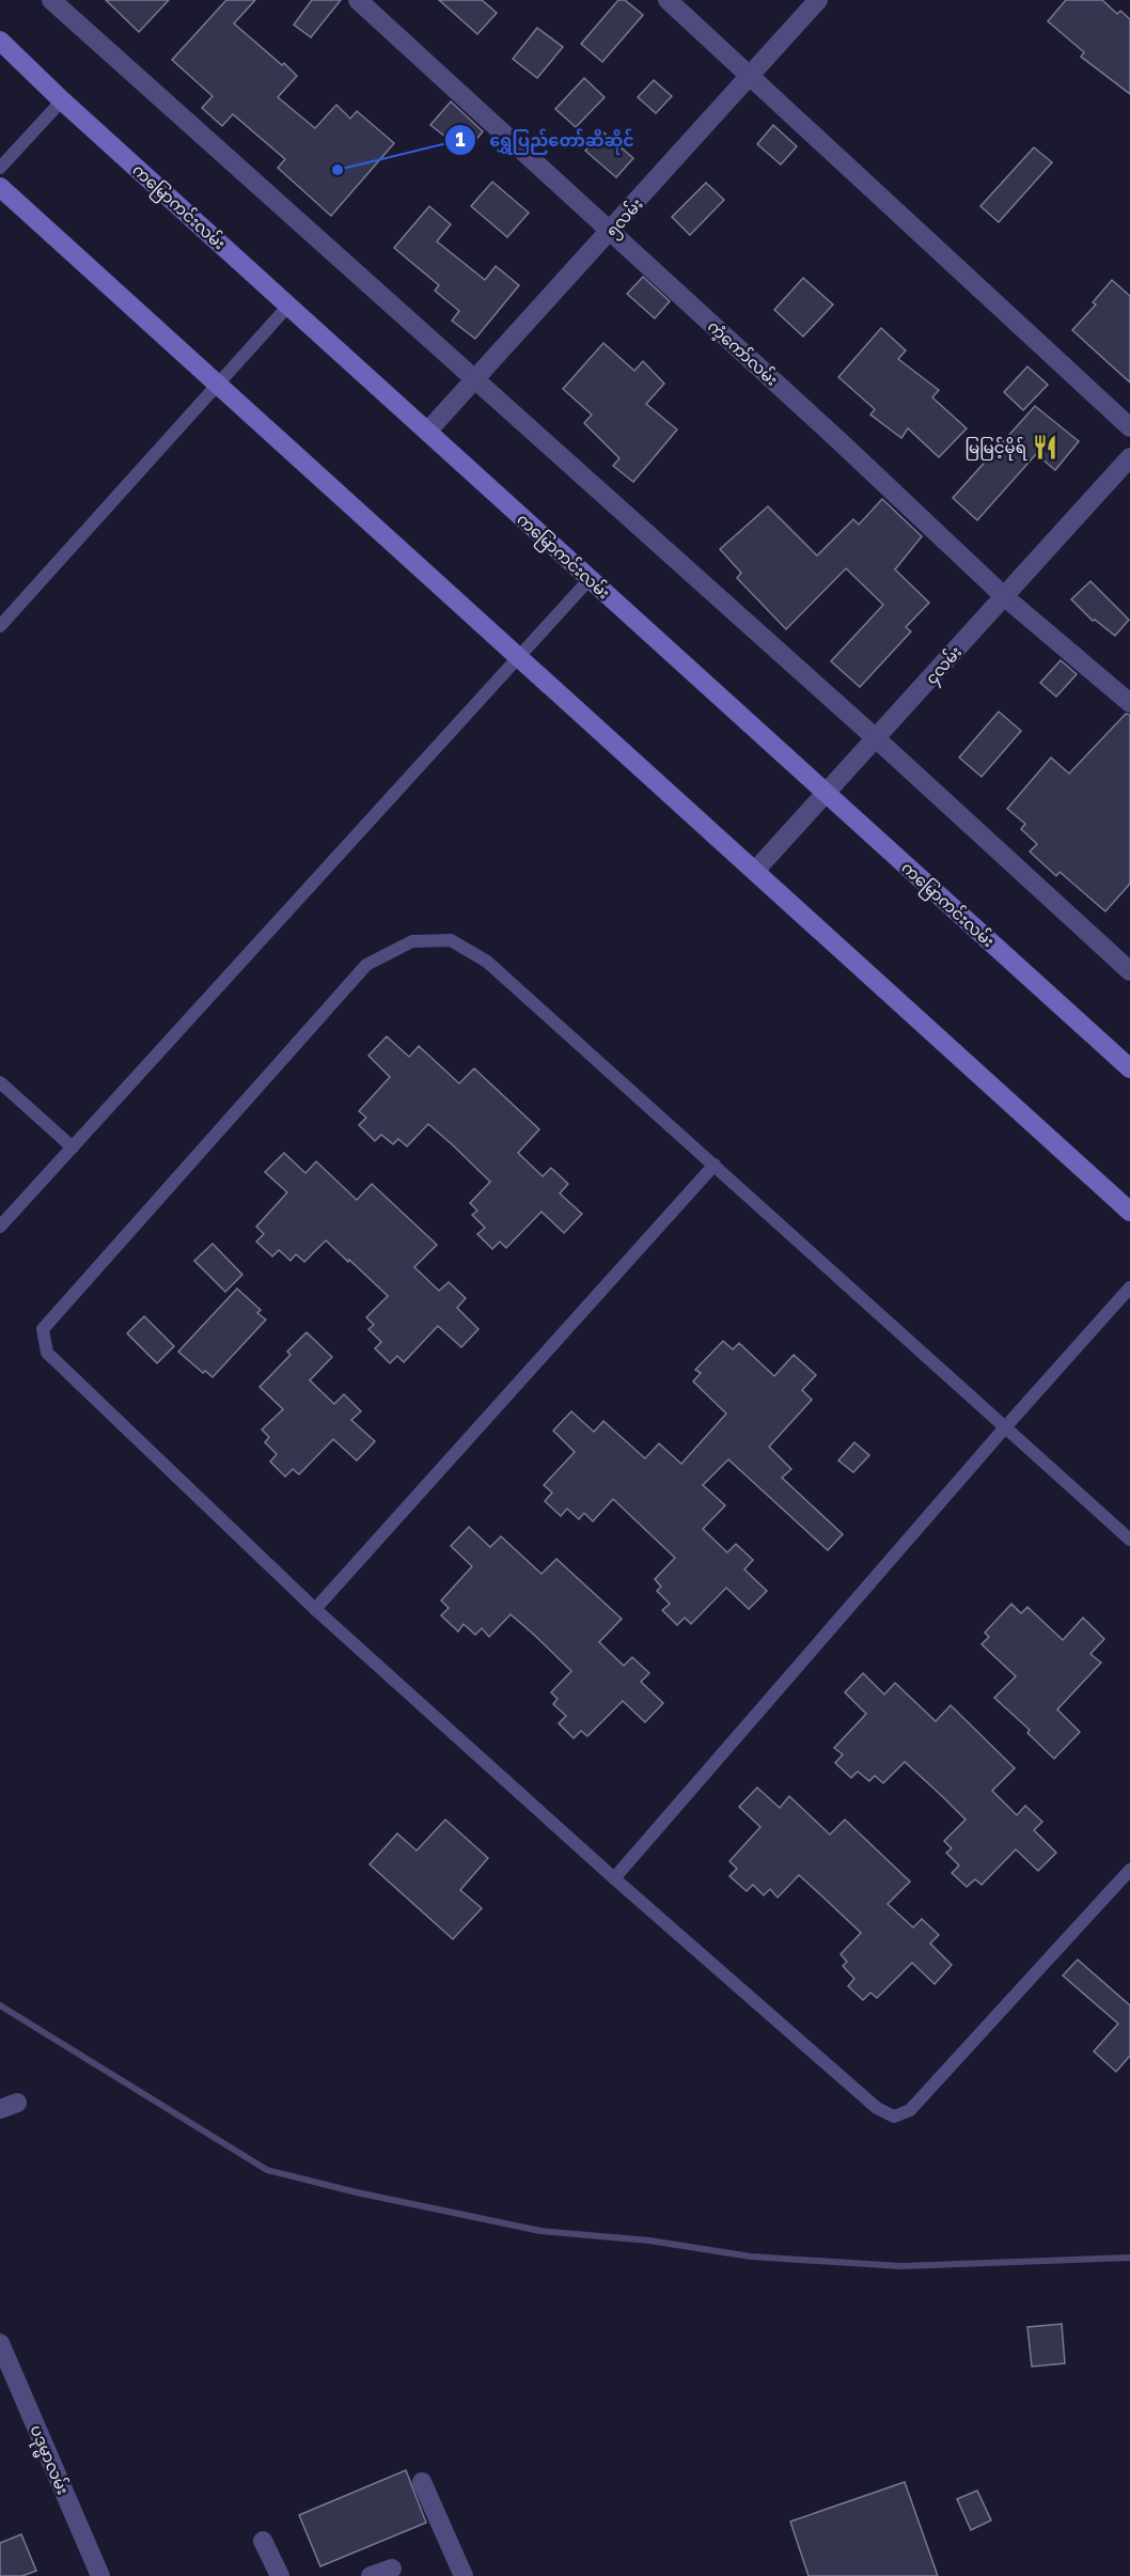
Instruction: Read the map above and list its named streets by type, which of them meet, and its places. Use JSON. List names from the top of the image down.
{
  "streets": {
    "main road": ["ကမြောကင်းလမ်း"],
    "street": [
      "၅လမ်း",
      "ကံ့ကော်လမ်း",
      "၄လမ်း",
      "ပဒုမ္မာလမ်း"
    ]
  },
  "crossings": [
    ["ကမြောကင်းလမ်း", "၅လမ်း"],
    ["ကမြောကင်းလမ်း", "၄လမ်း"],
    ["၅လမ်း", "ကံ့ကော်လမ်း"],
    ["ကံ့ကော်လမ်း", "၄လမ်း"]
  ],
  "places": {
    "other": ["ရွှေပြည်တော်ဆီဆိုင်"],
    "restaurant": ["မြမြင့်မိုရ်"]
  }
}
